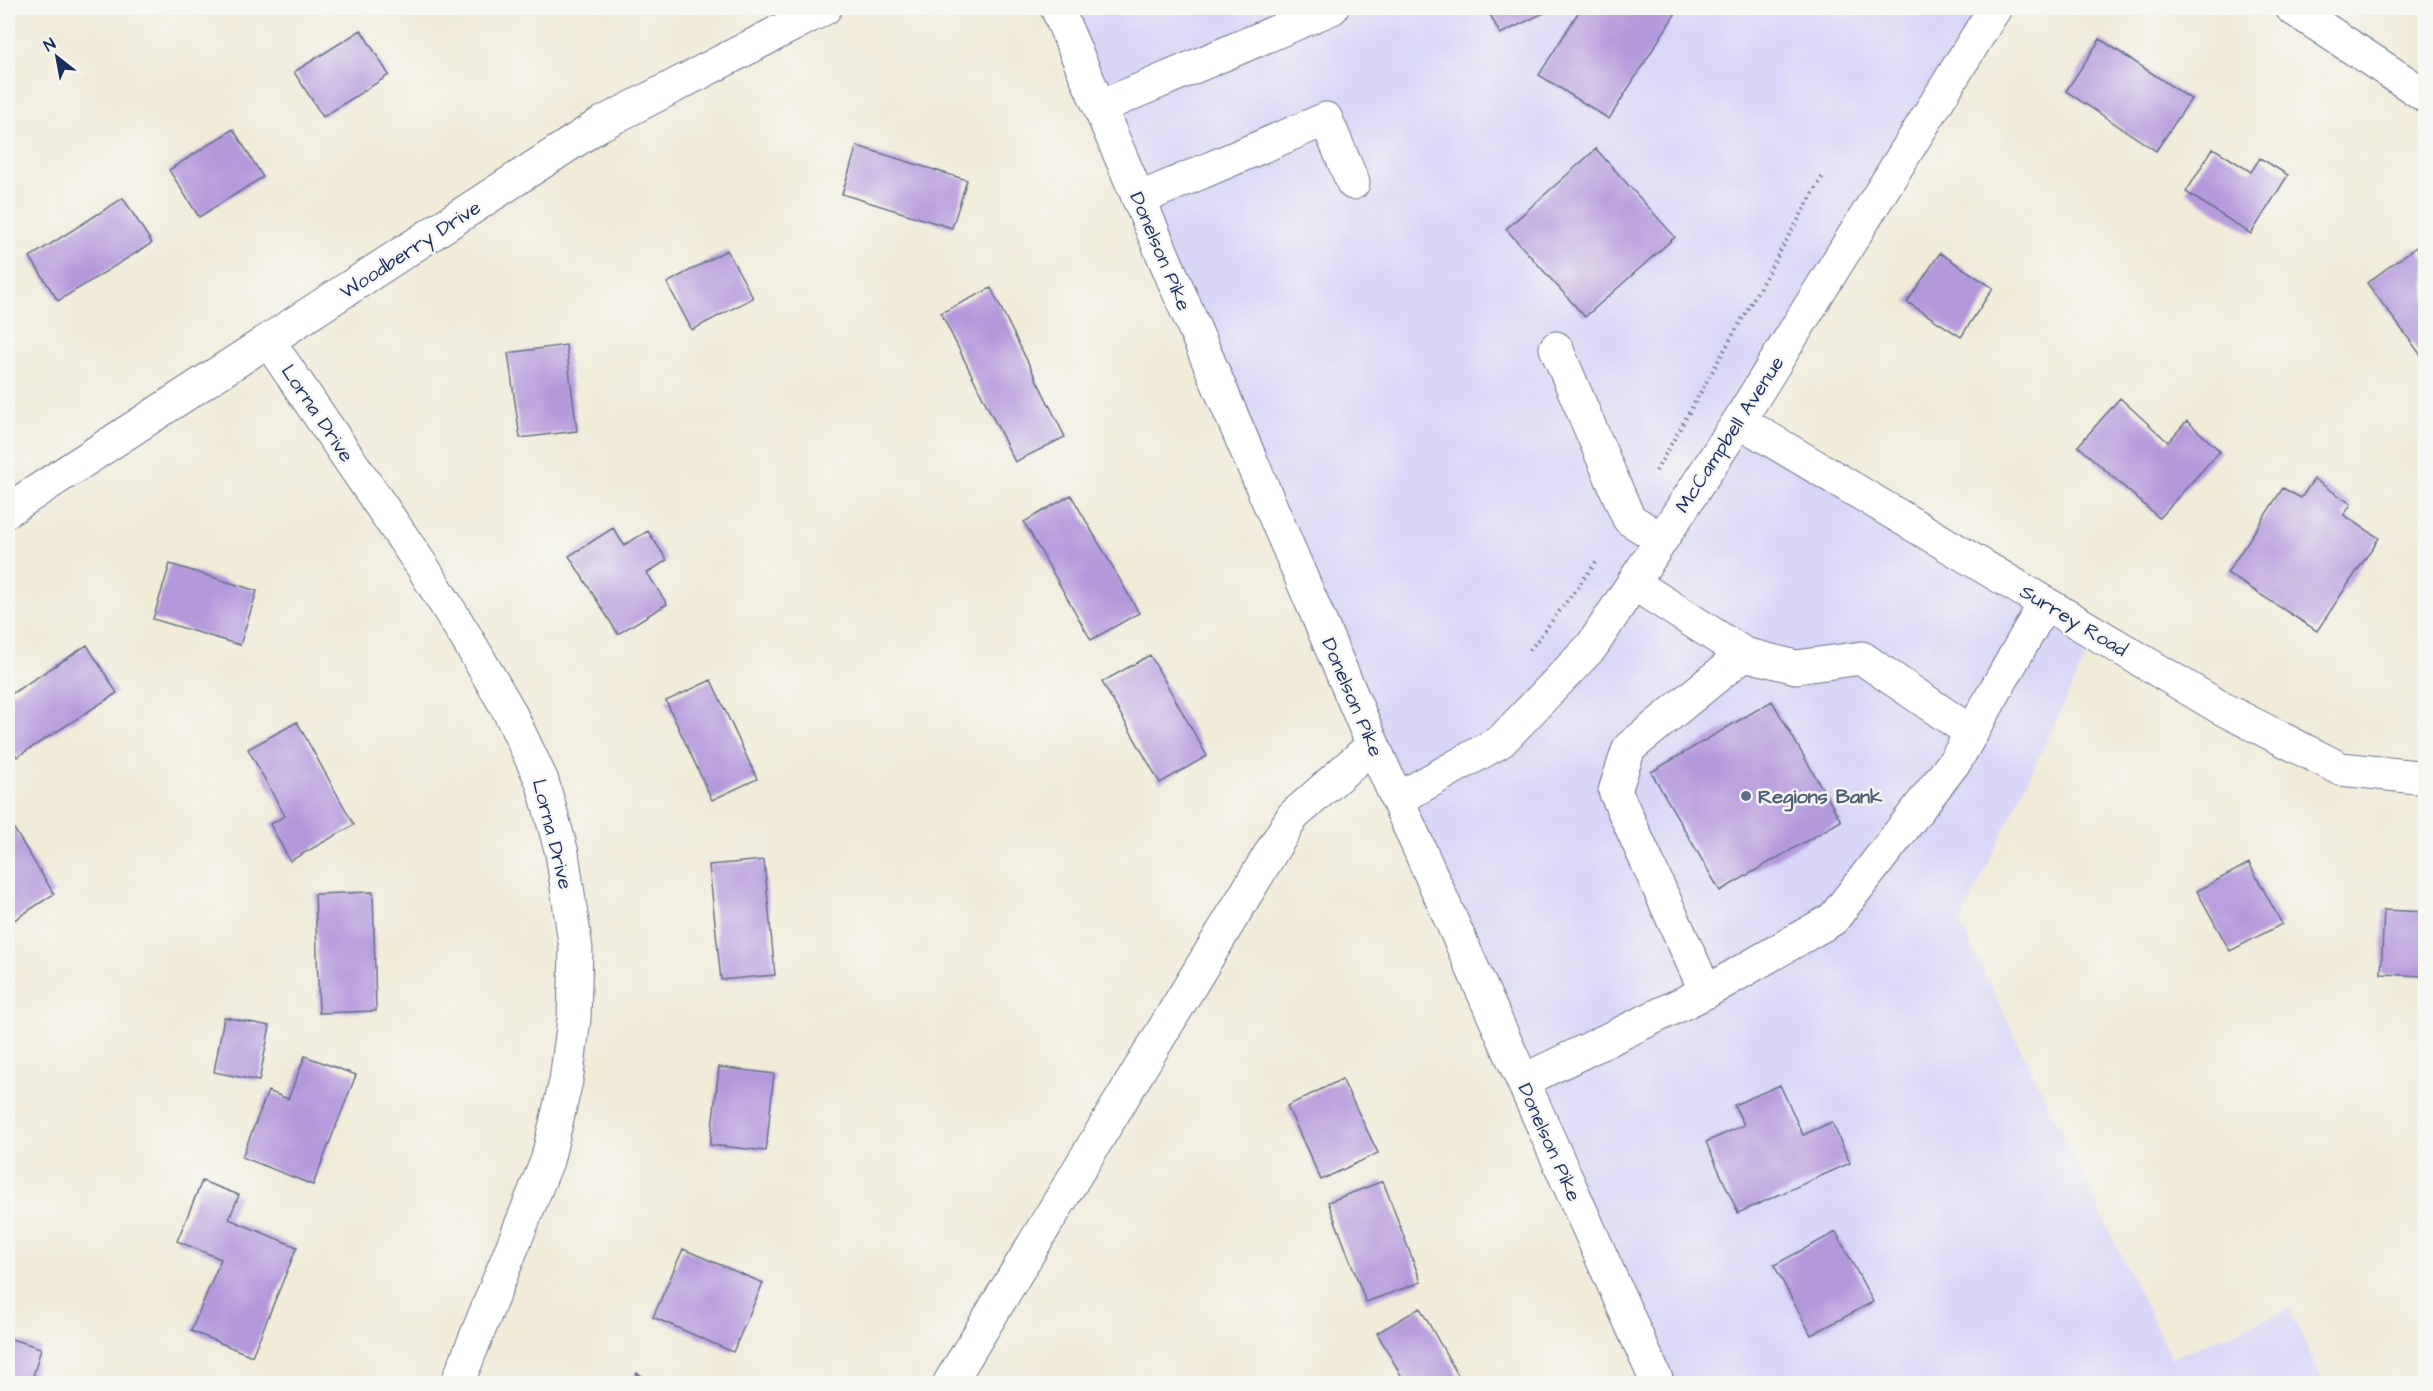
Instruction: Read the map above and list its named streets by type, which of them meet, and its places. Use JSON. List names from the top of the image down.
{
  "streets": {
    "street": [
      "Woodberry Drive",
      "Donelson Pike",
      "Lorna Drive",
      "McCampbell Avenue",
      "Surrey Road"
    ]
  },
  "crossings": [
    ["Woodberry Drive", "Lorna Drive"],
    ["Donelson Pike", "McCampbell Avenue"],
    ["McCampbell Avenue", "Surrey Road"]
  ],
  "places": ["Regions Bank"],
  "north": "top left"
}
